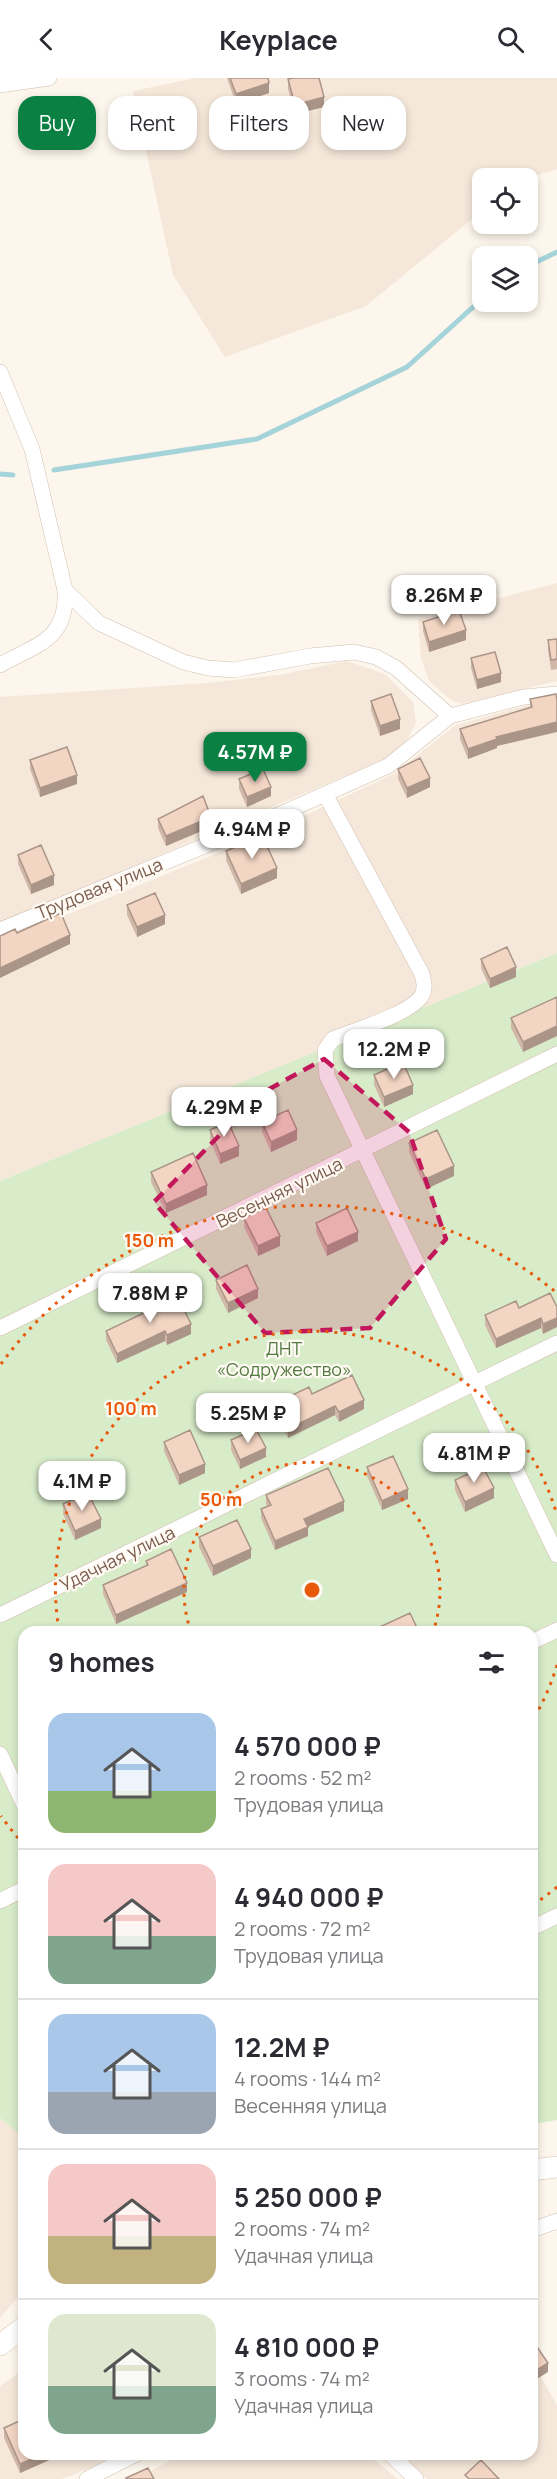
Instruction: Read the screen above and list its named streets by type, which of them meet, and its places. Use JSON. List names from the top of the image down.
{
  "streets": {
    "street": ["Трудовая улица", "Весенняя улица", "Удачная улица"]
  },
  "parks": ["ДНТ «Содружество»"],
  "page": {
    "header": "Keyplace",
    "chip": [
      "Buy",
      "Rent",
      "Filters",
      "New"
    ],
    "price": [
      "8.26M ₽",
      "4.57M ₽",
      "4.94M ₽",
      "12.2M ₽",
      "4.29M ₽",
      "7.88M ₽",
      "5.25M ₽",
      "4.81M ₽",
      "4.1M ₽"
    ],
    "heading": "9 homes",
    "list": [
      {
        "name": "4 570 000 ₽",
        "note": "2 rooms · 52 m² · Трудовая улица"
      },
      {
        "name": "4 940 000 ₽",
        "note": "2 rooms · 72 m² · Трудовая улица"
      },
      {
        "name": "12.2M ₽",
        "note": "4 rooms · 144 m² · Весенняя улица"
      },
      {
        "name": "5 250 000 ₽",
        "note": "2 rooms · 74 m² · Удачная улица"
      },
      {
        "name": "4 810 000 ₽",
        "note": "3 rooms · 74 m² · Удачная улица"
      }
    ]
  },
  "rings": ["150 m", "100 m", "50 m"]
}
